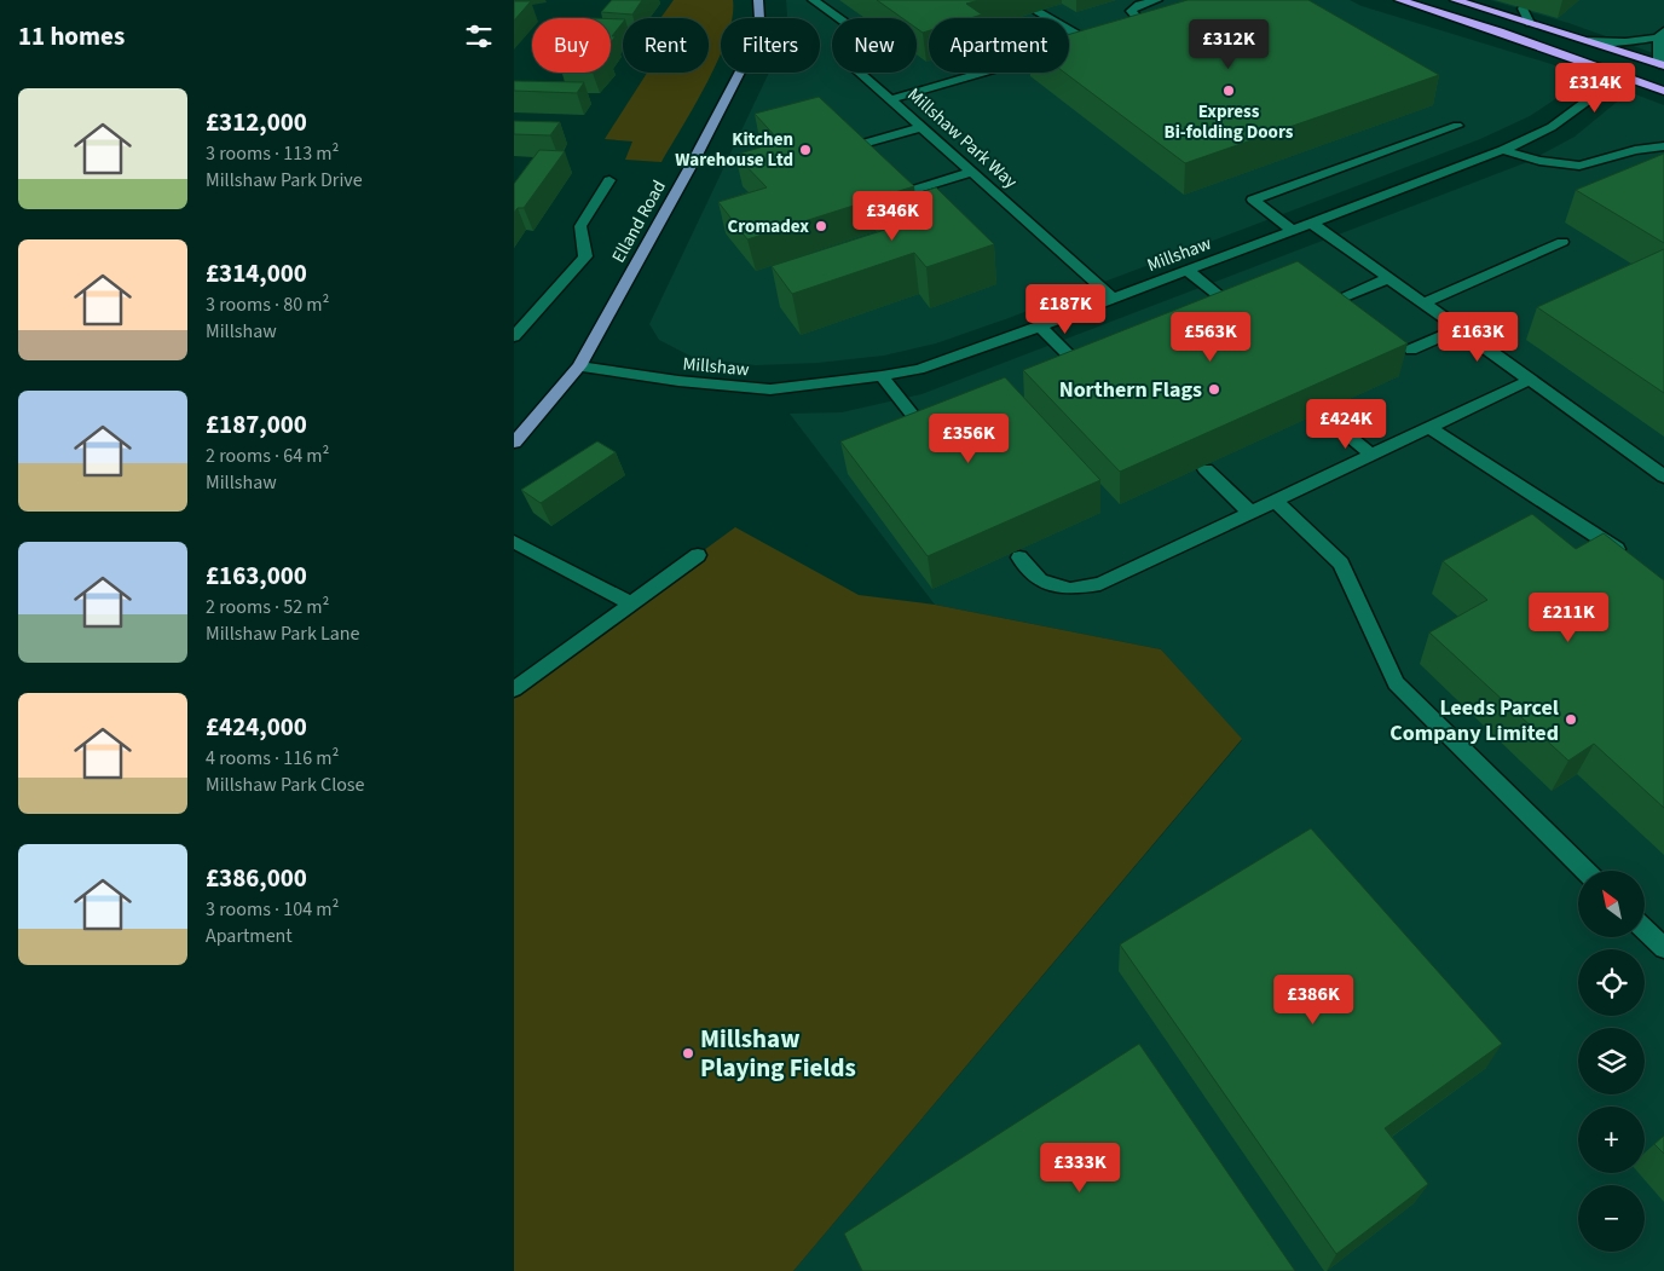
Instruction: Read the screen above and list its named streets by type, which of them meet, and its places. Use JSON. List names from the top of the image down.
{
  "streets": {
    "main road": ["Elland Road"],
    "street": ["Millshaw Park Way", "Millshaw"]
  },
  "crossings": [
    ["Millshaw Park Way", "Millshaw"],
    ["Elland Road", "Millshaw"]
  ],
  "places": [
    "Express Bi-folding Doors",
    "Kitchen Warehouse Ltd",
    "Cromadex",
    "Northern Flags",
    "Leeds Parcel Company Limited",
    "Millshaw Playing Fields"
  ],
  "north": "top left",
  "page": {
    "heading": "11 homes",
    "chip": [
      "Buy",
      "Rent",
      "Filters",
      "New",
      "Apartment"
    ],
    "price": [
      "£312K",
      "£314K",
      "£346K",
      "£187K",
      "£563K",
      "£163K",
      "£424K",
      "£356K",
      "£211K",
      "£386K",
      "£333K"
    ],
    "list": [
      {
        "name": "£312,000",
        "note": "3 rooms · 113 m² · Millshaw Park Drive"
      },
      {
        "name": "£314,000",
        "note": "3 rooms · 80 m² · Millshaw"
      },
      {
        "name": "£187,000",
        "note": "2 rooms · 64 m² · Millshaw"
      },
      {
        "name": "£163,000",
        "note": "2 rooms · 52 m² · Millshaw Park Lane"
      },
      {
        "name": "£424,000",
        "note": "4 rooms · 116 m² · Millshaw Park Close"
      },
      {
        "name": "£386,000",
        "note": "3 rooms · 104 m² · Apartment"
      }
    ],
    "map_buttons": ["+", "−"]
  }
}
